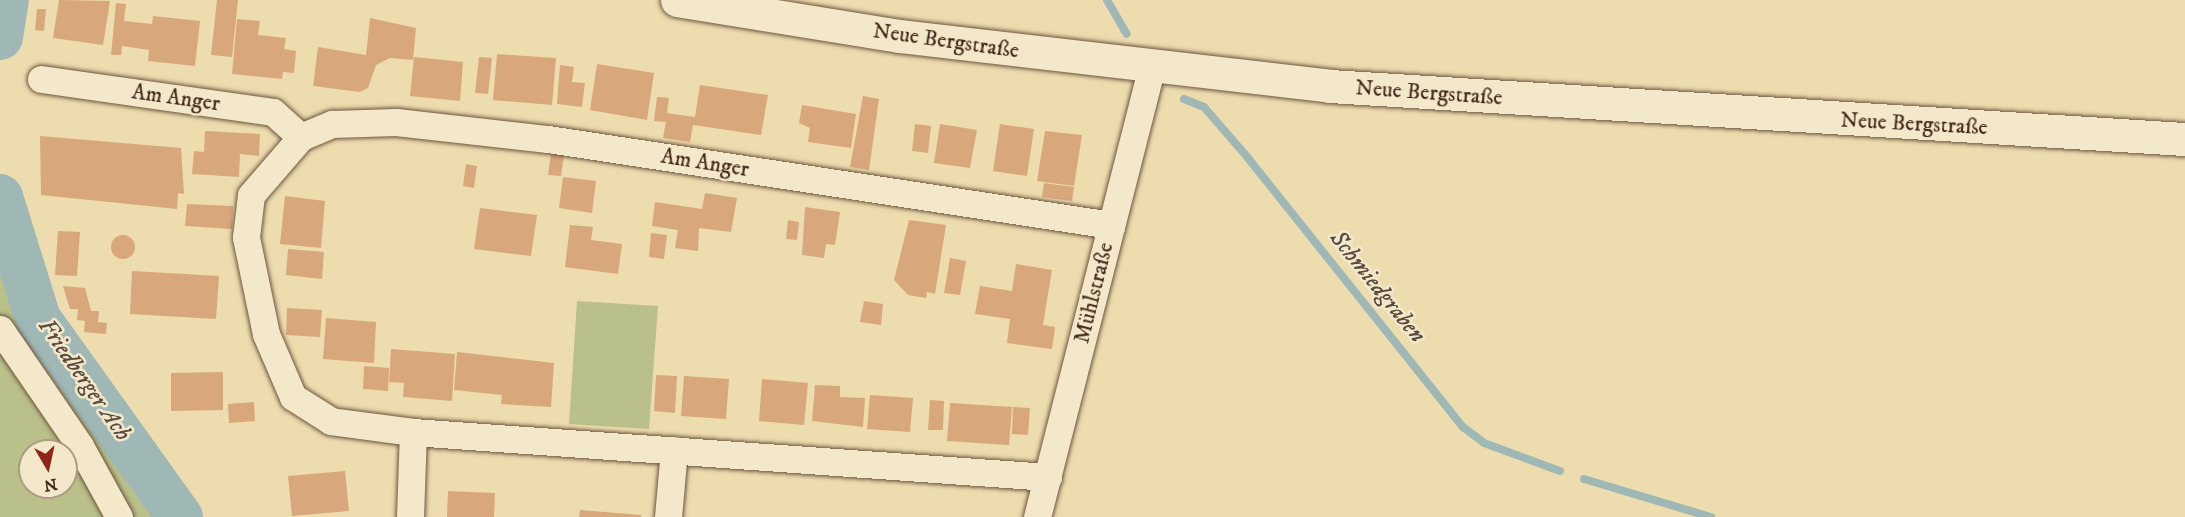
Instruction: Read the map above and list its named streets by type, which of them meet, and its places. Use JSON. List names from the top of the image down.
{
  "streets": {
    "main road": ["Neue Bergstraße"],
    "street": ["Am Anger", "Mühlstraße"]
  },
  "crossings": [
    ["Neue Bergstraße", "Mühlstraße"],
    ["Am Anger", "Mühlstraße"]
  ],
  "water": ["Schmiedgraben", "Friedberger Ach"],
  "north": "bottom"
}
